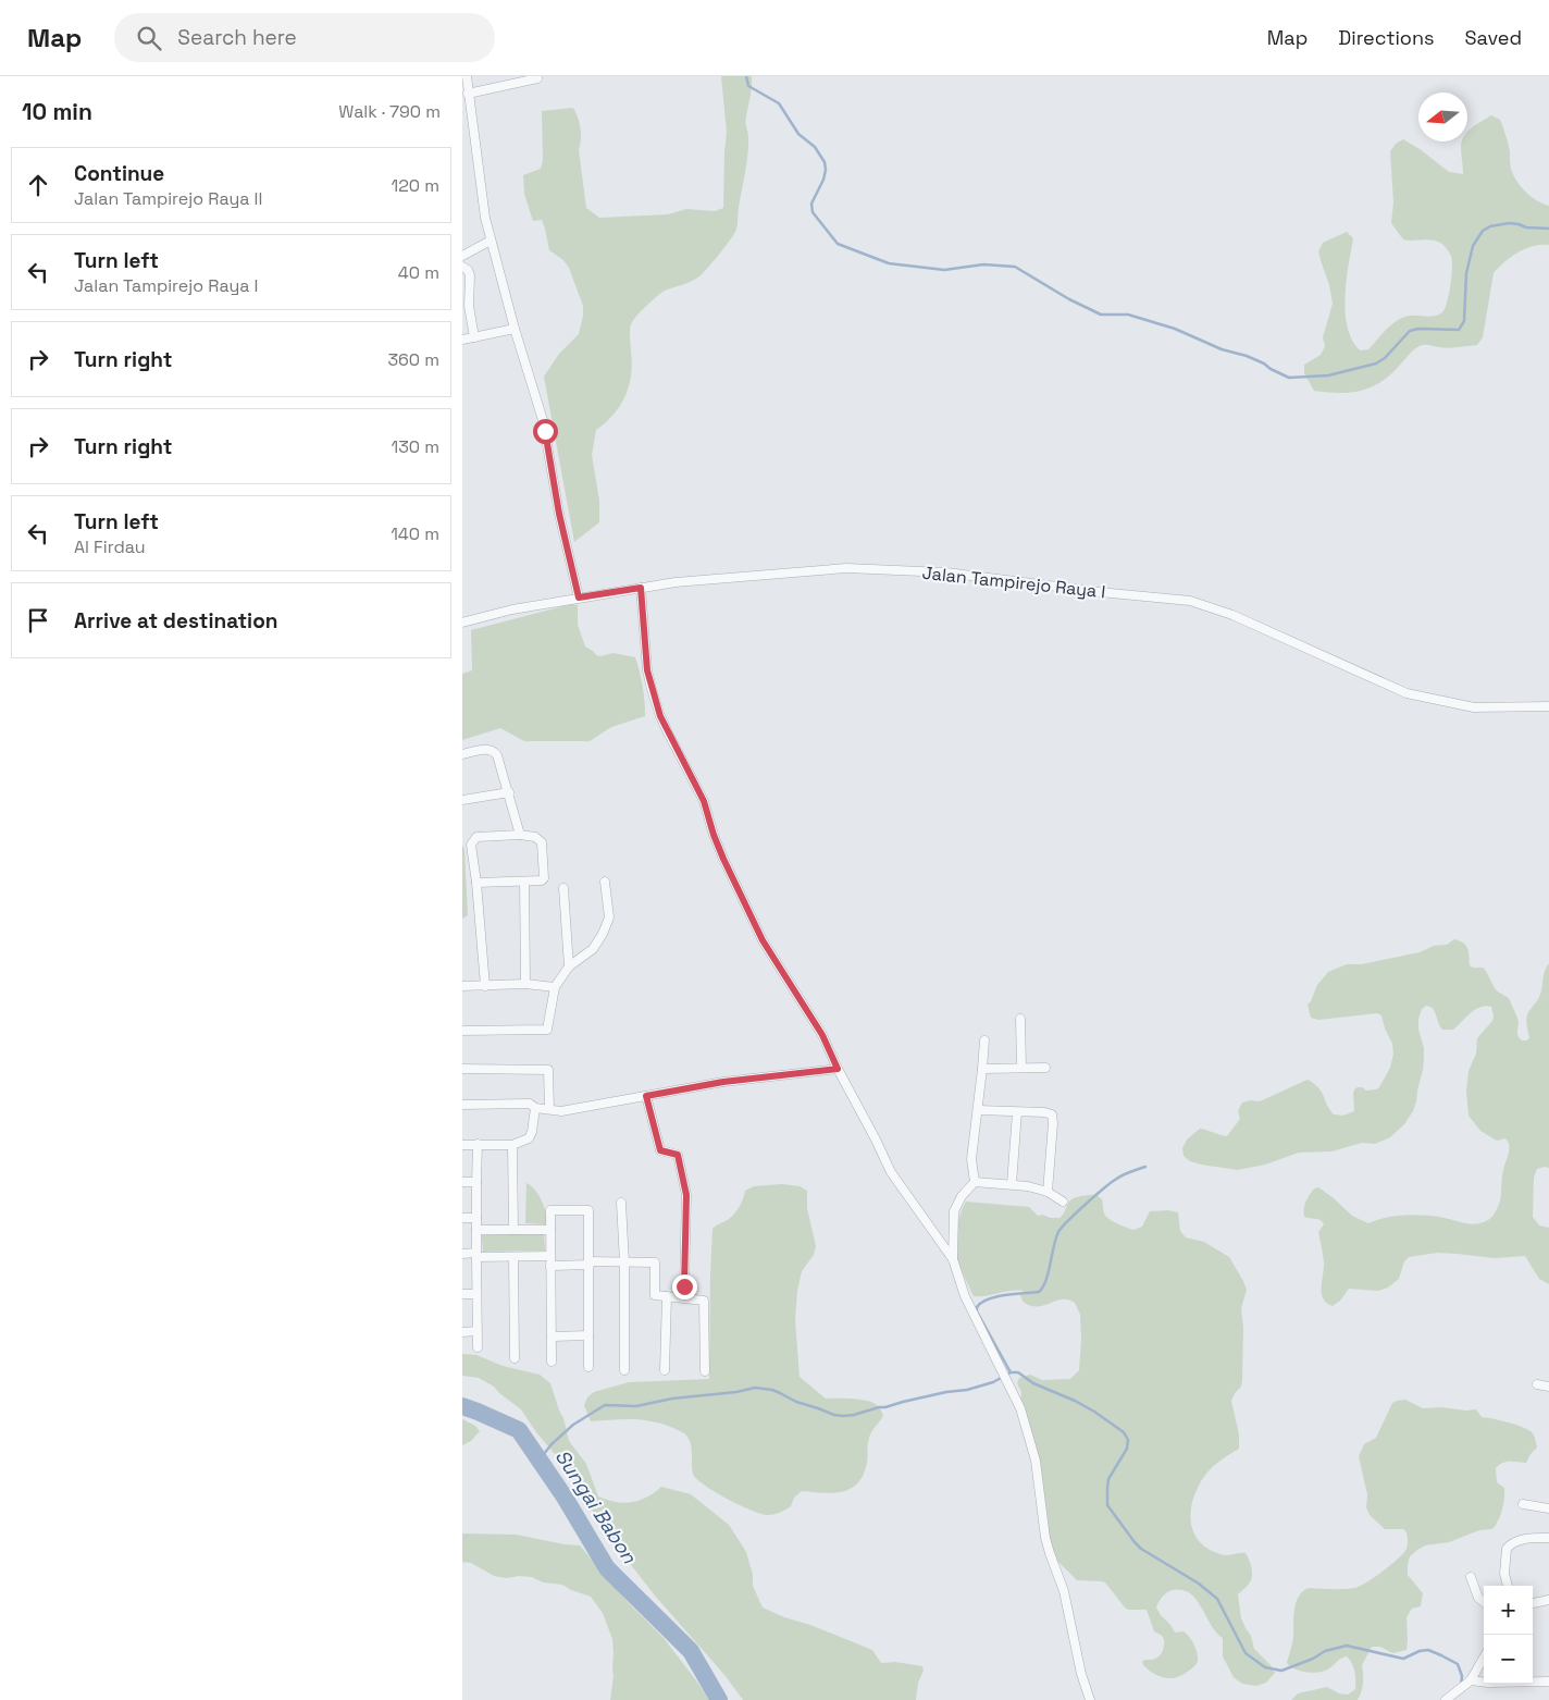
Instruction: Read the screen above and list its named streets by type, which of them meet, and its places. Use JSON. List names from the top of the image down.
{
  "streets": {
    "street": ["Jalan Tampirejo Raya I"]
  },
  "water": ["Sungai Babon"],
  "north": "left",
  "page": {
    "header": "Map",
    "search": "Search here",
    "nav": ["Map", "Directions", "Saved"],
    "heading": ["10 min", "Walk · 790 m"],
    "list": [
      ["Continue", "Jalan Tampirejo Raya II", "120 m"],
      ["Turn left", "Jalan Tampirejo Raya I", "40 m"],
      ["Turn right", "360 m"],
      ["Turn right", "130 m"],
      ["Turn left", "Al Firdau", "140 m"],
      "Arrive at destination"
    ],
    "map_buttons": ["+", "−"]
  }
}
